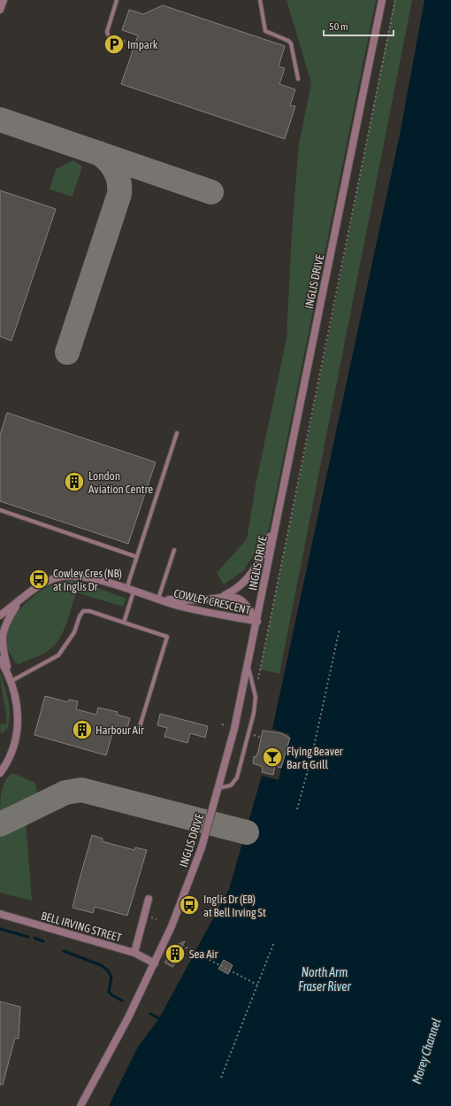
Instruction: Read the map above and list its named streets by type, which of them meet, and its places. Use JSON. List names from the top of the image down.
{
  "streets": {
    "street": ["INGLIS DRIVE", "COWLEY CRESCENT", "BELL IRVING STREET"]
  },
  "crossings": [
    ["INGLIS DRIVE", "COWLEY CRESCENT"],
    ["INGLIS DRIVE", "BELL IRVING STREET"]
  ],
  "water": ["North Arm Fraser River", "Morey Channel"],
  "places": {
    "parking": ["Impark"],
    "building": ["London Aviation Centre", "Harbour Air", "Sea Air"],
    "bus stop": ["Cowley Cres (NB) at Inglis Dr", "Inglis Dr (EB) at Bell Irving St"],
    "bar": ["Flying Beaver Bar & Grill"]
  },
  "scale_bar": "50 m"
}
